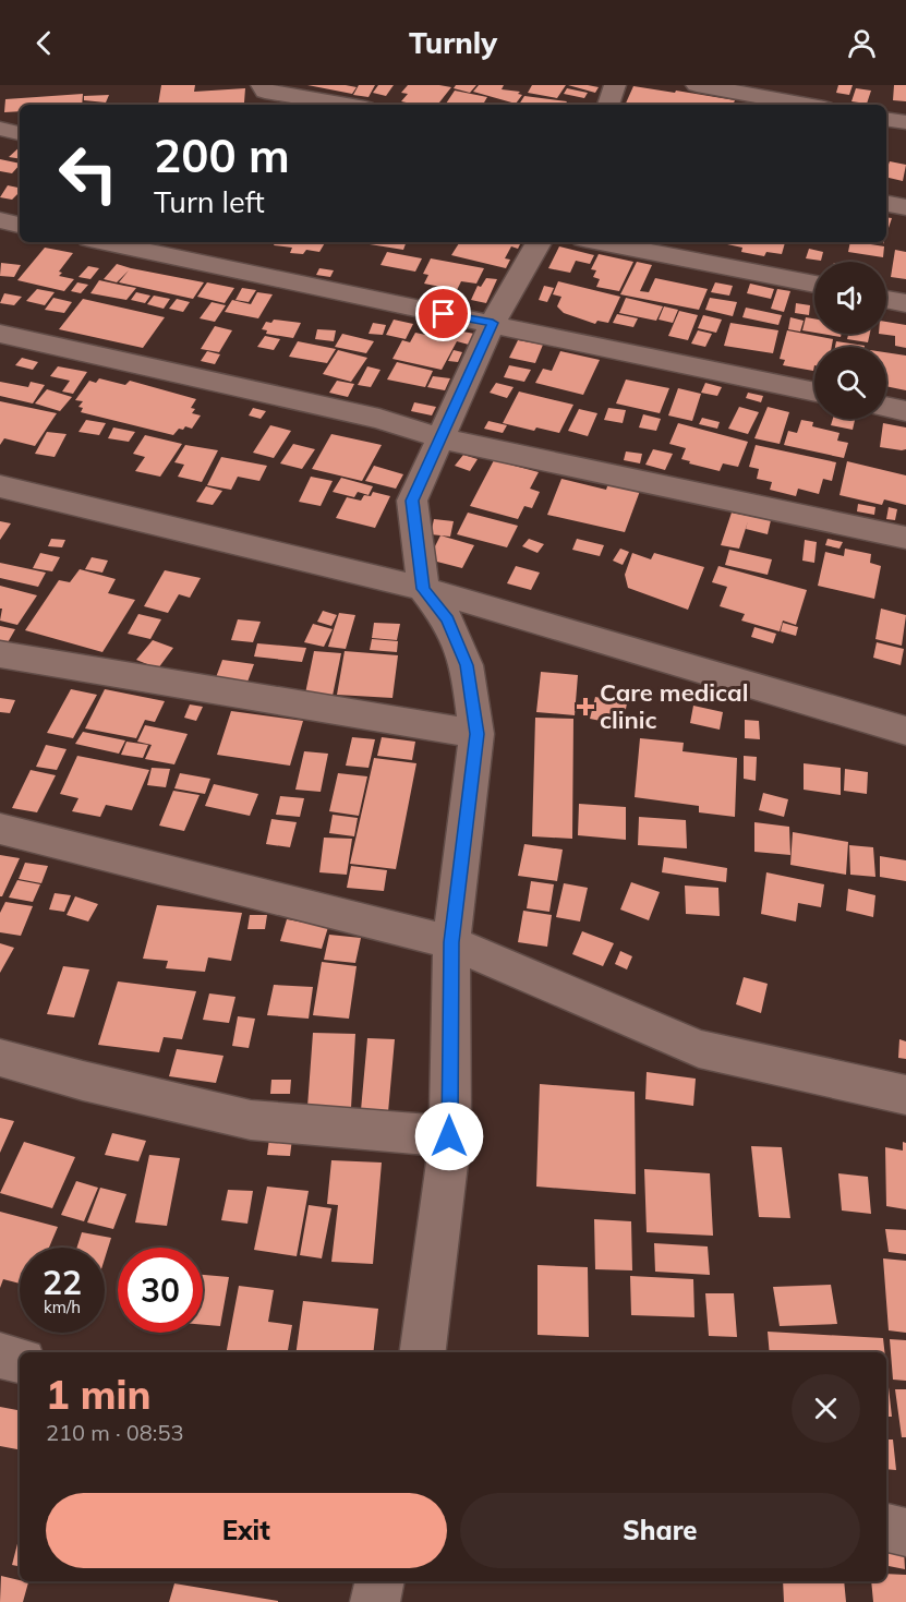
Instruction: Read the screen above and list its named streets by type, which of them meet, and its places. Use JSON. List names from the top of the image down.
{
  "places": {
    "health": ["Care medical clinic"]
  },
  "page": {
    "header": "Turnly",
    "turn": ["200 m", "Turn left"],
    "speed": "22 km/h",
    "limit": "30",
    "heading": ["1 min", "210 m · 08:53"],
    "buttons": ["Exit", "Share"]
  }
}
